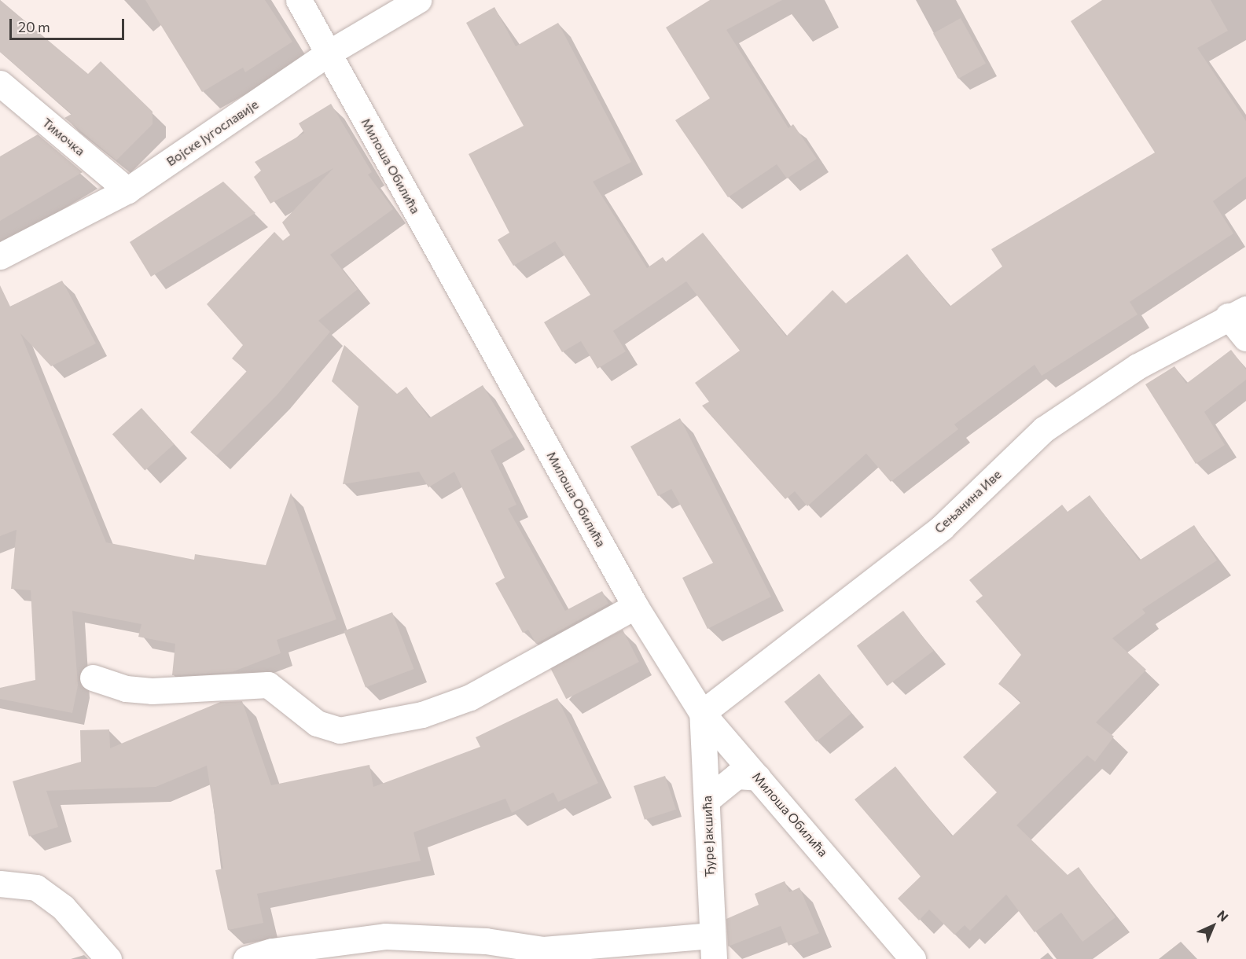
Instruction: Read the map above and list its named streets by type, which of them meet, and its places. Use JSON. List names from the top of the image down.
{
  "streets": {
    "street": [
      "Војске Југославије",
      "Тимочка",
      "Милоша Обилића",
      "Сењанина Иве",
      "Ђуре Јакшића"
    ]
  },
  "crossings": [
    ["Војске Југославије", "Тимочка"],
    ["Војске Југославије", "Милоша Обилића"],
    ["Милоша Обилића", "Сењанина Иве"],
    ["Милоша Обилића", "Ђуре Јакшића"],
    ["Сењанина Иве", "Ђуре Јакшића"]
  ],
  "scale_bar": "20 m",
  "north": "top right"
}
